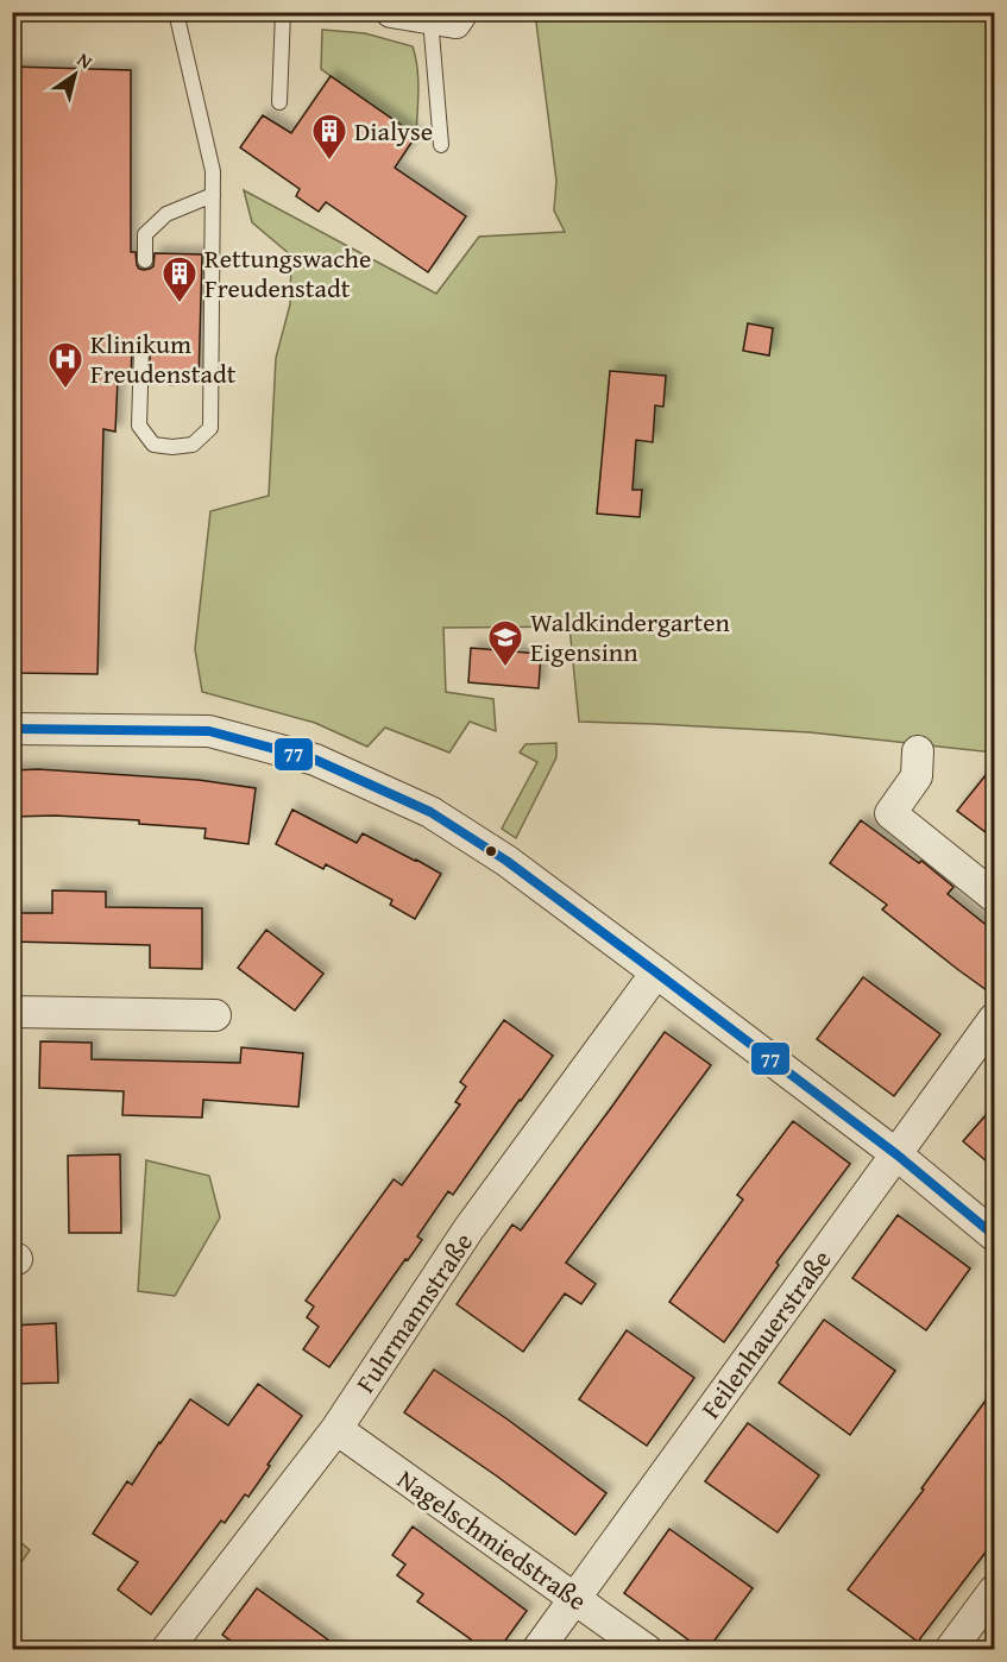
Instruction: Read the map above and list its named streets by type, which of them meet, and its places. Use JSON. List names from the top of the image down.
{
  "streets": {
    "street": ["Fuhrmannstraße", "Feilenhauerstraße", "Nagelschmiedstraße"]
  },
  "crossings": [
    ["Fuhrmannstraße", "Nagelschmiedstraße"],
    ["Feilenhauerstraße", "Nagelschmiedstraße"]
  ],
  "places": {
    "building": ["Dialyse", "Rettungswache Freudenstadt"],
    "hospital": ["Klinikum Freudenstadt"],
    "school or university": ["Waldkindergarten Eigensinn"]
  },
  "lines": ["transit line 77"],
  "north": "top right"
}
